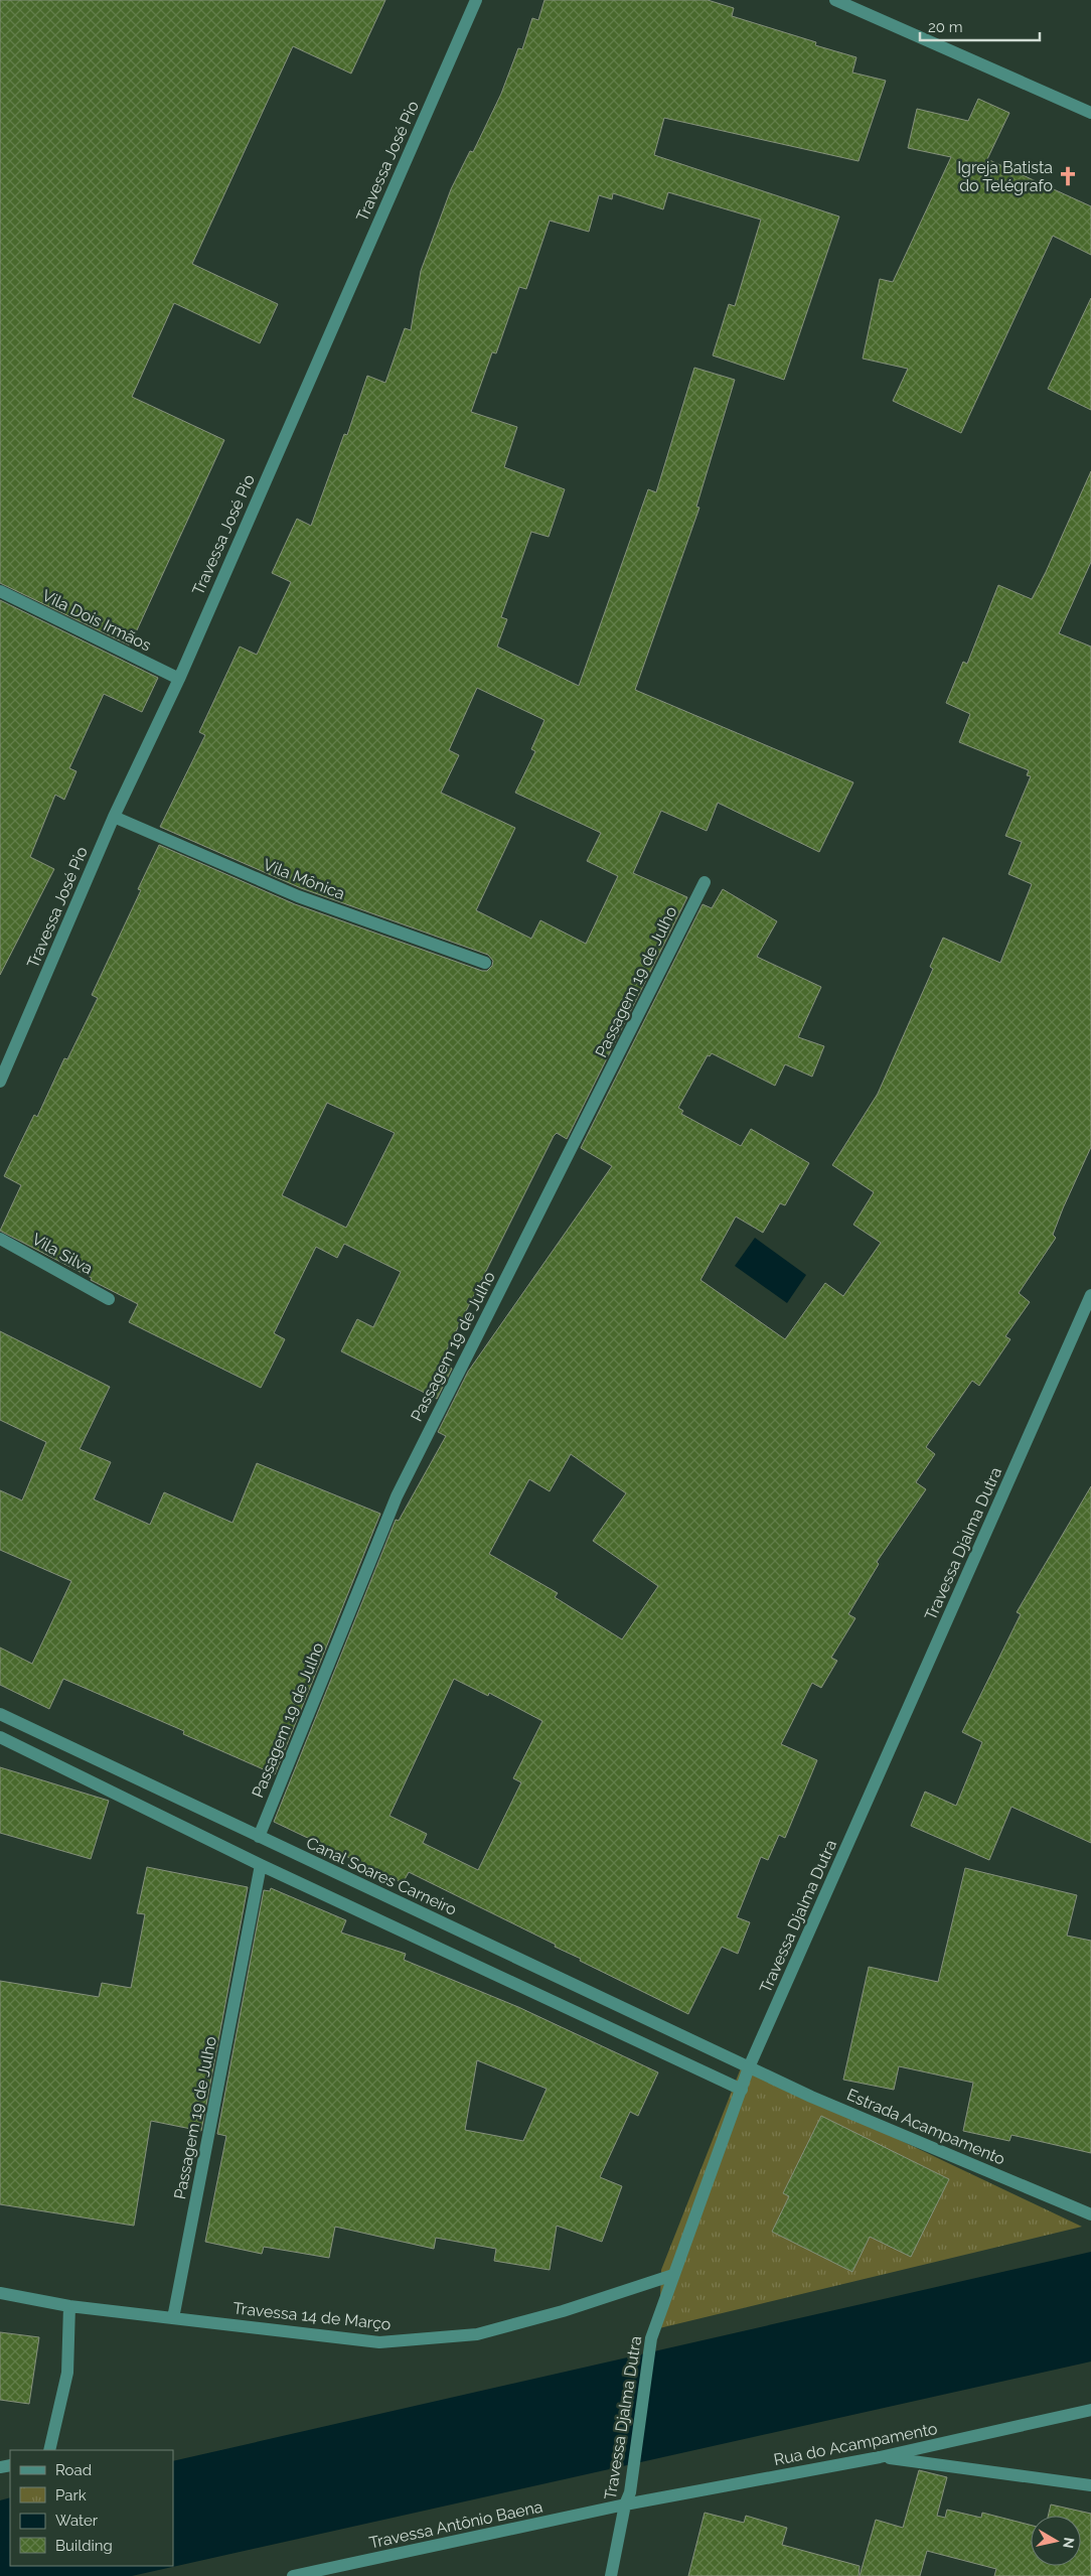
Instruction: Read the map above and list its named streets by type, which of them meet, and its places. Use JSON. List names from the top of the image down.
{
  "streets": {
    "street": [
      "Travessa José Pio",
      "Vila Dois Irmãos",
      "Vila Mônica",
      "Passagem 19 de Julho",
      "Vila Silva",
      "Travessa Djalma Dutra",
      "Canal Soares Carneiro",
      "Estrada Acampamento",
      "Travessa 14 de Março",
      "Rua do Acampamento",
      "Travessa Antônio Baena"
    ]
  },
  "crossings": [
    ["Travessa José Pio", "Vila Dois Irmãos"],
    ["Travessa José Pio", "Vila Mônica"],
    ["Passagem 19 de Julho", "Canal Soares Carneiro"],
    ["Passagem 19 de Julho", "Travessa 14 de Março"],
    ["Travessa Djalma Dutra", "Canal Soares Carneiro"],
    ["Travessa Djalma Dutra", "Estrada Acampamento"],
    ["Travessa Djalma Dutra", "Travessa 14 de Março"],
    ["Travessa Djalma Dutra", "Rua do Acampamento"],
    ["Travessa Djalma Dutra", "Travessa Antônio Baena"],
    ["Canal Soares Carneiro", "Estrada Acampamento"],
    ["Rua do Acampamento", "Travessa Antônio Baena"]
  ],
  "places": {
    "church": ["Igreja Batista do Telégrafo"]
  },
  "legend": [
    "Road",
    "Park",
    "Water",
    "Building"
  ],
  "scale_bar": "20 m",
  "north": "right"
}
